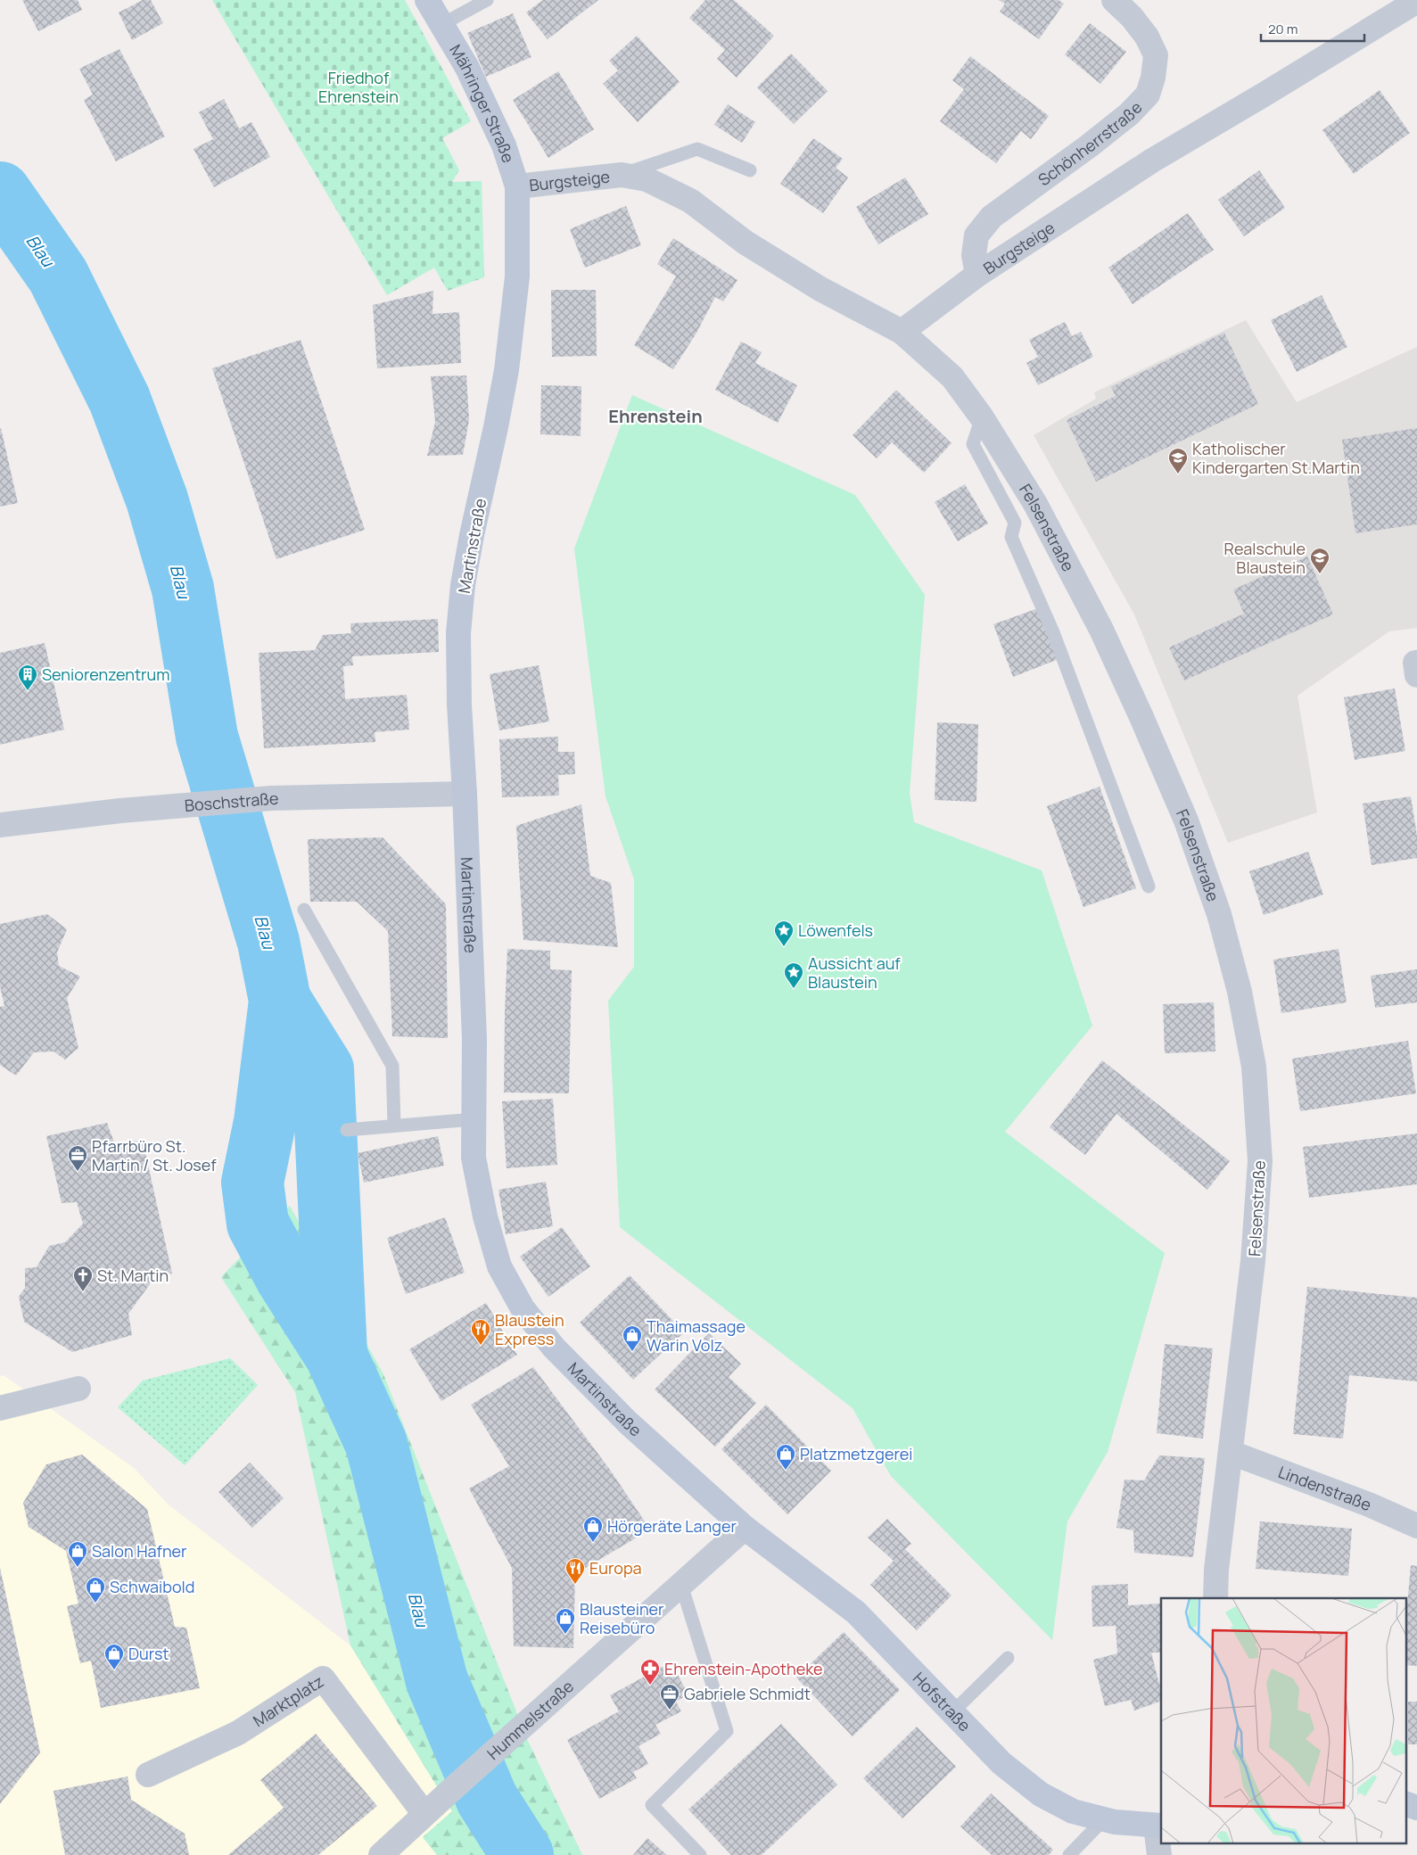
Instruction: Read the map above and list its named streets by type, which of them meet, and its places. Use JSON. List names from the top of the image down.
{
  "streets": {
    "street": [
      "Mähringer Straße",
      "Schönherrstraße",
      "Burgsteige",
      "Felsenstraße",
      "Martinstraße",
      "Boschstraße",
      "Lindenstraße",
      "Hofstraße",
      "Marktplatz",
      "Hummelstraße"
    ]
  },
  "crossings": [
    ["Mähringer Straße", "Burgsteige"],
    ["Mähringer Straße", "Martinstraße"],
    ["Schönherrstraße", "Burgsteige"],
    ["Burgsteige", "Felsenstraße"],
    ["Burgsteige", "Martinstraße"],
    ["Felsenstraße", "Lindenstraße"],
    ["Martinstraße", "Boschstraße"],
    ["Martinstraße", "Hofstraße"],
    ["Martinstraße", "Hummelstraße"],
    ["Hofstraße", "Hummelstraße"],
    ["Marktplatz", "Hummelstraße"]
  ],
  "districts": ["Ehrenstein"],
  "water": ["Blau"],
  "parks": ["Friedhof Ehrenstein"],
  "places": {
    "school or university": ["Katholischer Kindergarten St.Martin", "Realschule Blaustein"],
    "building": ["Seniorenzentrum"],
    "place": ["Löwenfels", "Aussicht auf Blaustein"],
    "office": ["Pfarrbüro St. Martin / St. Josef", "Gabriele Schmidt"],
    "church": ["St. Martin"],
    "restaurant": ["Blaustein Express", "Europa"],
    "shop": [
      "Thaimassage Warin Volz",
      "Platzmetzgerei",
      "Hörgeräte Langer",
      "Salon Hafner",
      "Schwaibold",
      "Blausteiner Reisebüro",
      "Durst"
    ],
    "pharmacy": ["Ehrenstein-Apotheke"]
  },
  "scale_bar": "20 m"
}
